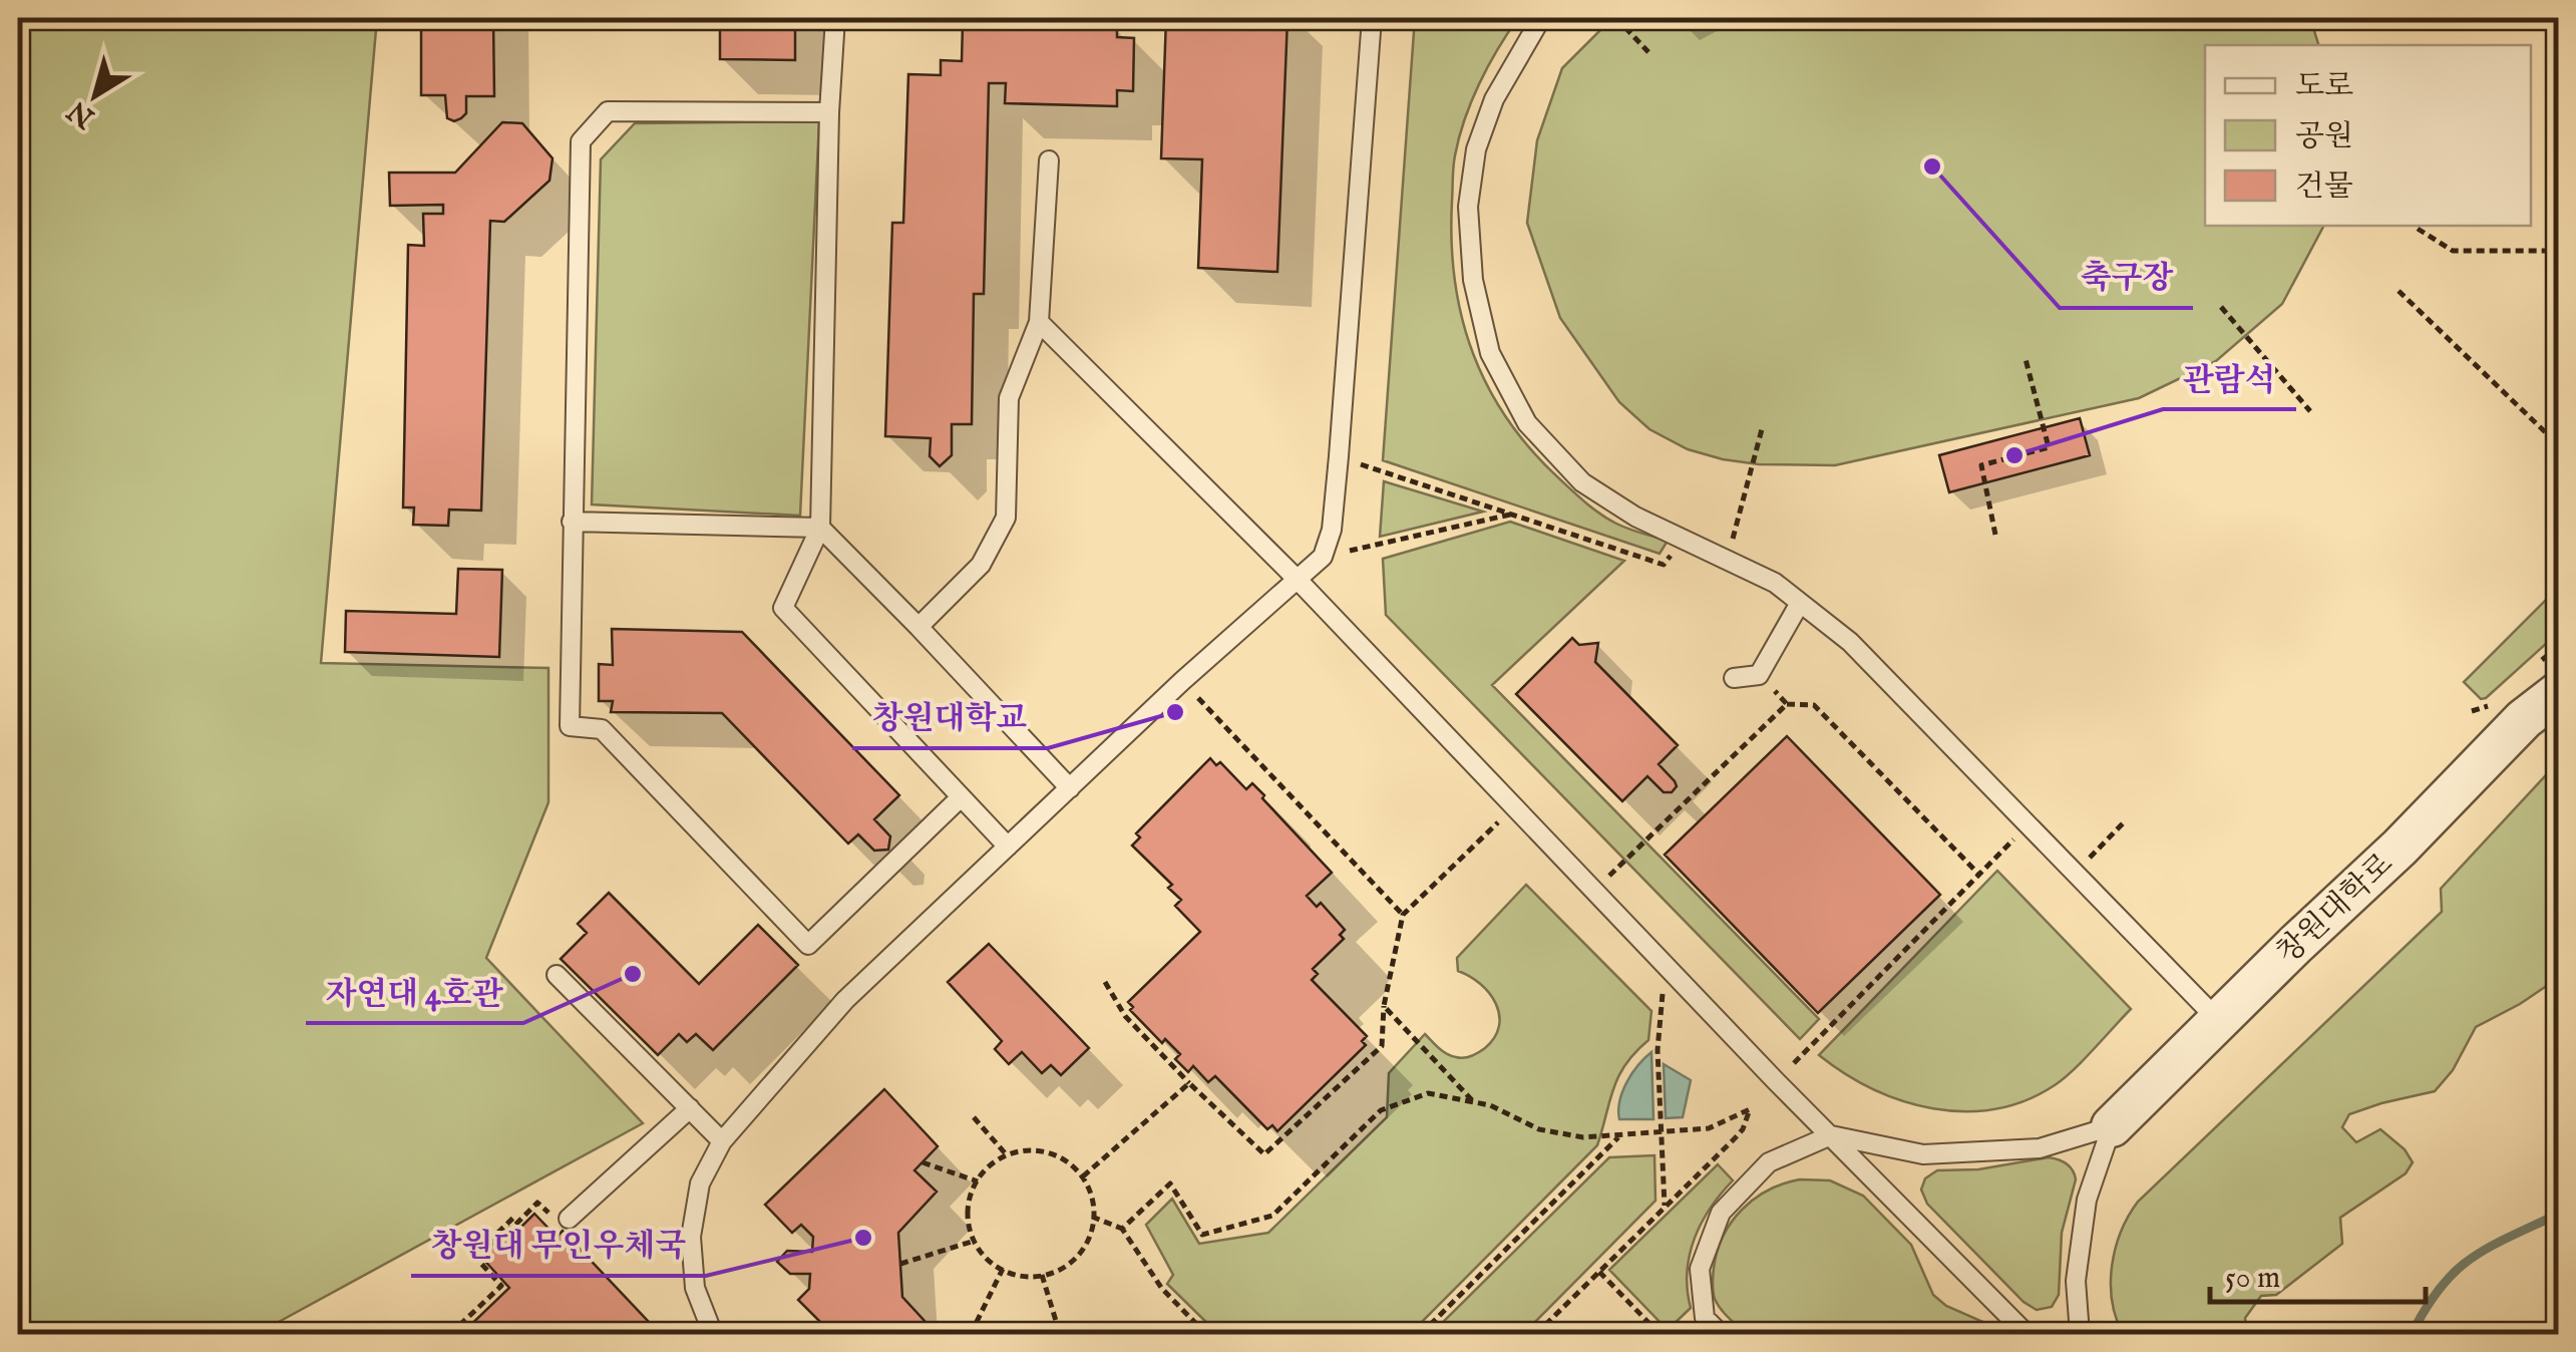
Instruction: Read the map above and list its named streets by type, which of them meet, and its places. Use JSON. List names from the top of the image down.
{
  "streets": {
    "street": ["창원대학로"]
  },
  "places": [
    "축구장",
    "관람석",
    "창원대학교",
    "자연대 4호관",
    "창원대 무인우체국"
  ],
  "legend": ["도로", "공원", "건물"],
  "scale_bar": "50 m",
  "north": "bottom left"
}
